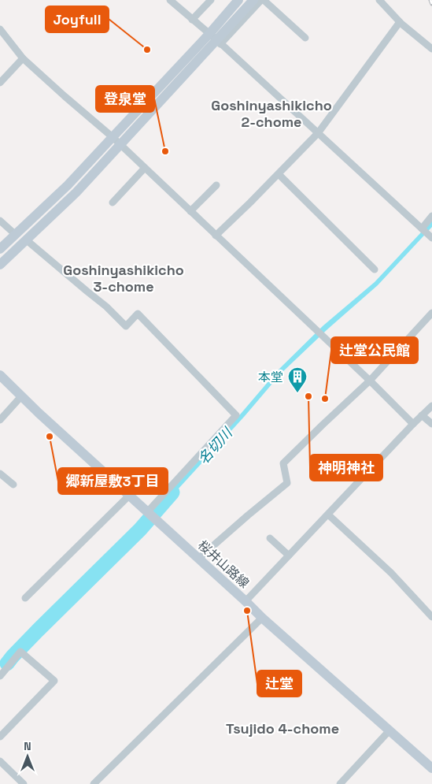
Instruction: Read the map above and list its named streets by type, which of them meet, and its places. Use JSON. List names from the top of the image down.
{
  "streets": {
    "street": ["桜井山路線"]
  },
  "districts": ["Goshinyashikicho 2-chome", "Goshinyashikicho 3-chome", "Tsujido 4-chome"],
  "water": ["名切川"],
  "places": {
    "other": [
      "Joyfull",
      "登泉堂",
      "神明神社",
      "辻堂公民館",
      "郷新屋敷3丁目",
      "辻堂"
    ],
    "building": ["本堂"]
  },
  "north": "top"
}
